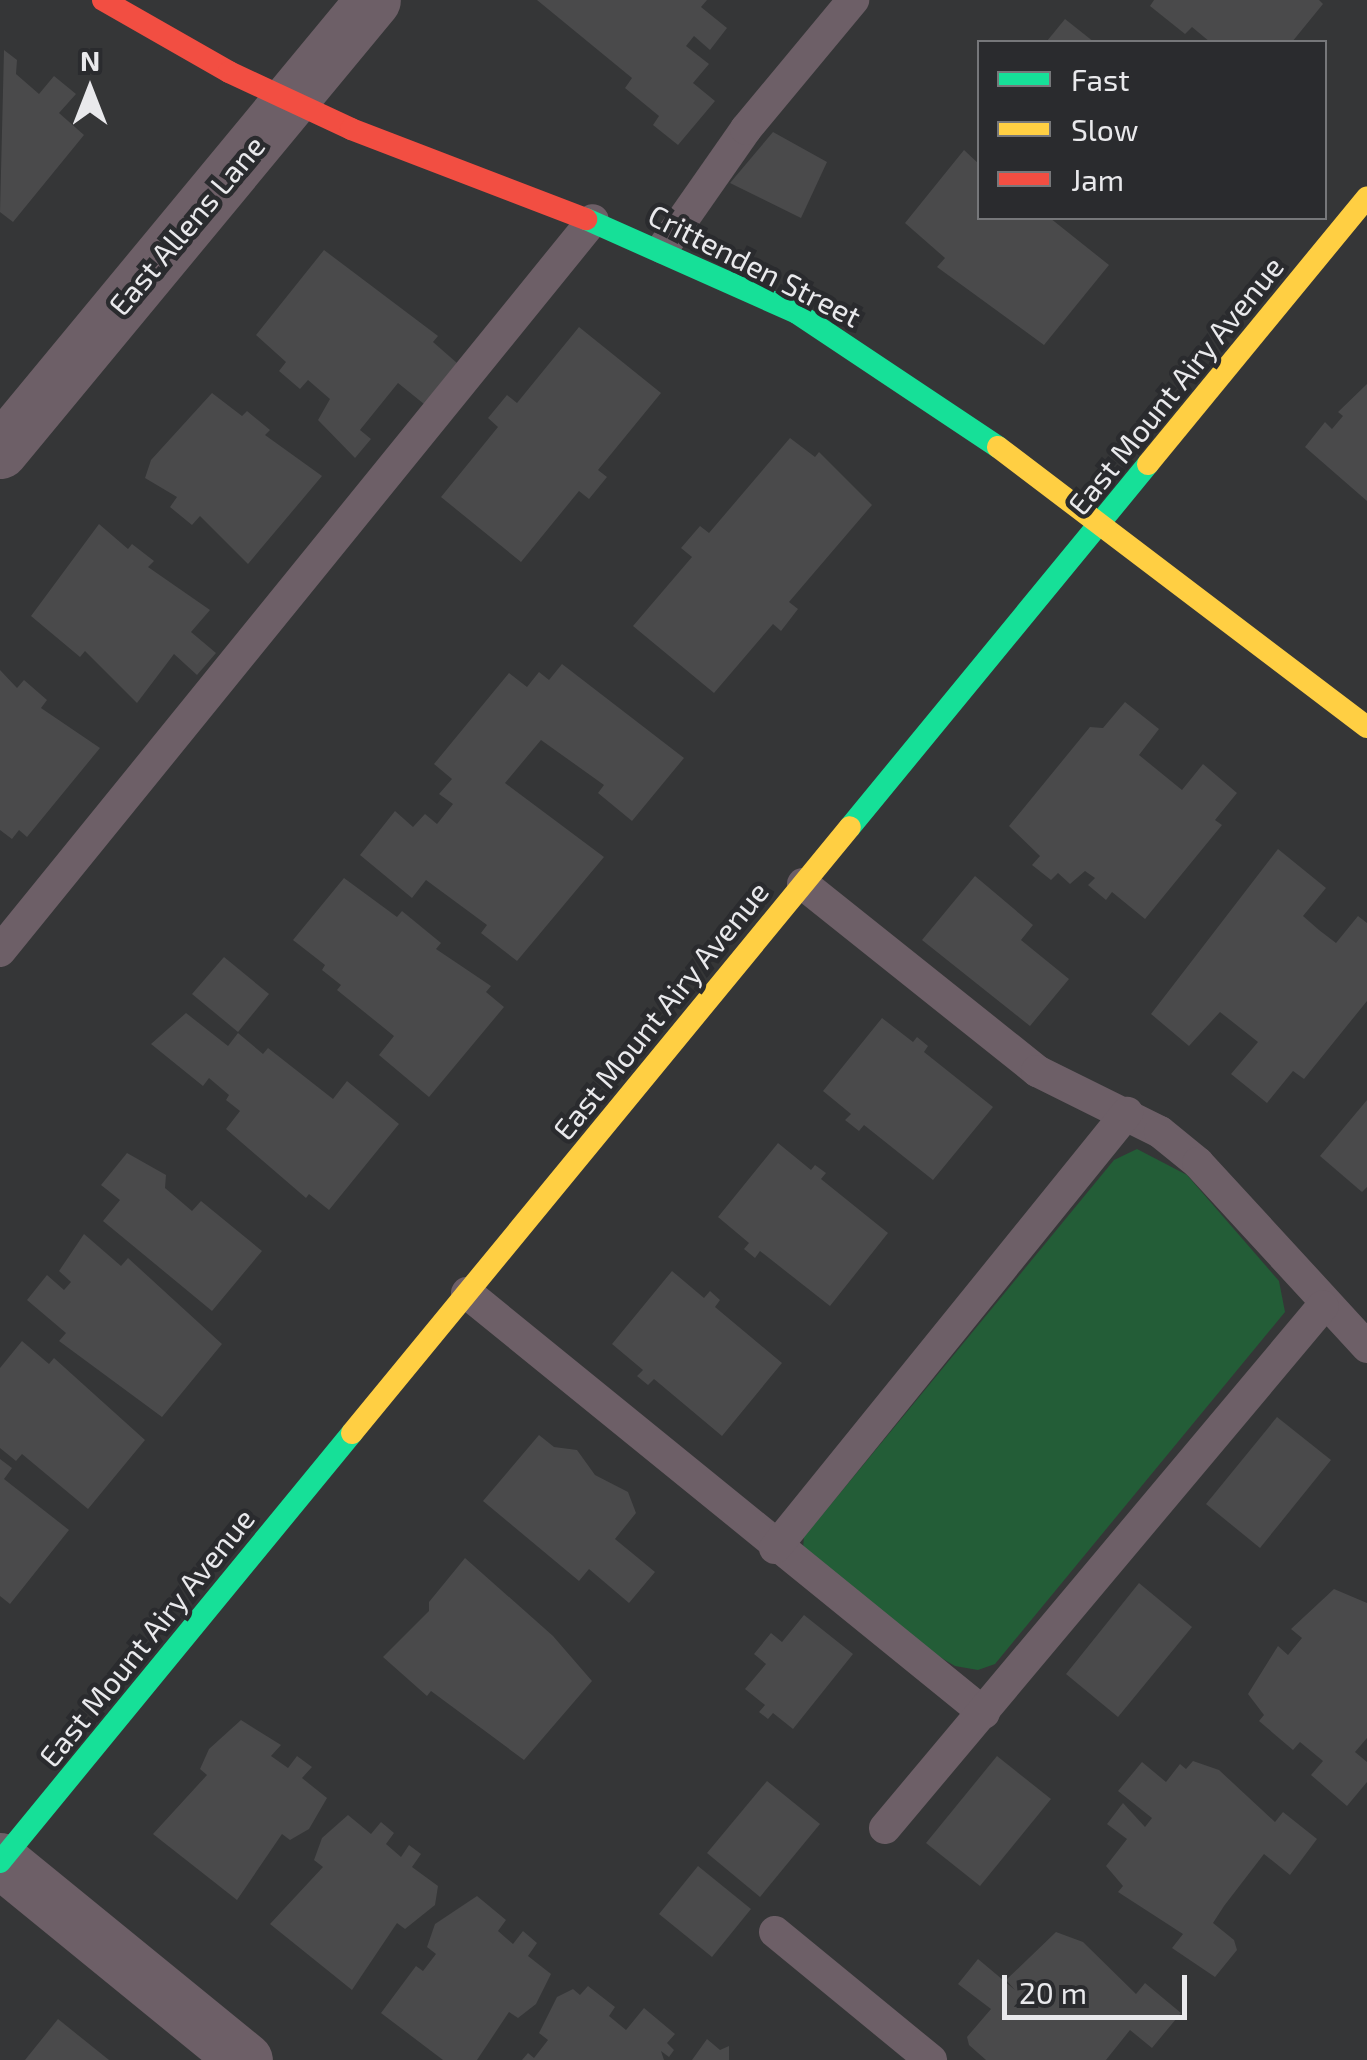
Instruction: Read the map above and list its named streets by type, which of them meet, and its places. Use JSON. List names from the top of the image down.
{
  "streets": {
    "main road": ["Crittenden Street", "East Mount Airy Avenue"],
    "street": ["East Allens Lane"]
  },
  "crossings": [
    ["East Allens Lane", "Crittenden Street"],
    ["Crittenden Street", "East Mount Airy Avenue"]
  ],
  "legend": ["Fast", "Slow", "Jam"],
  "scale_bar": "20 m",
  "north": "top"
}
